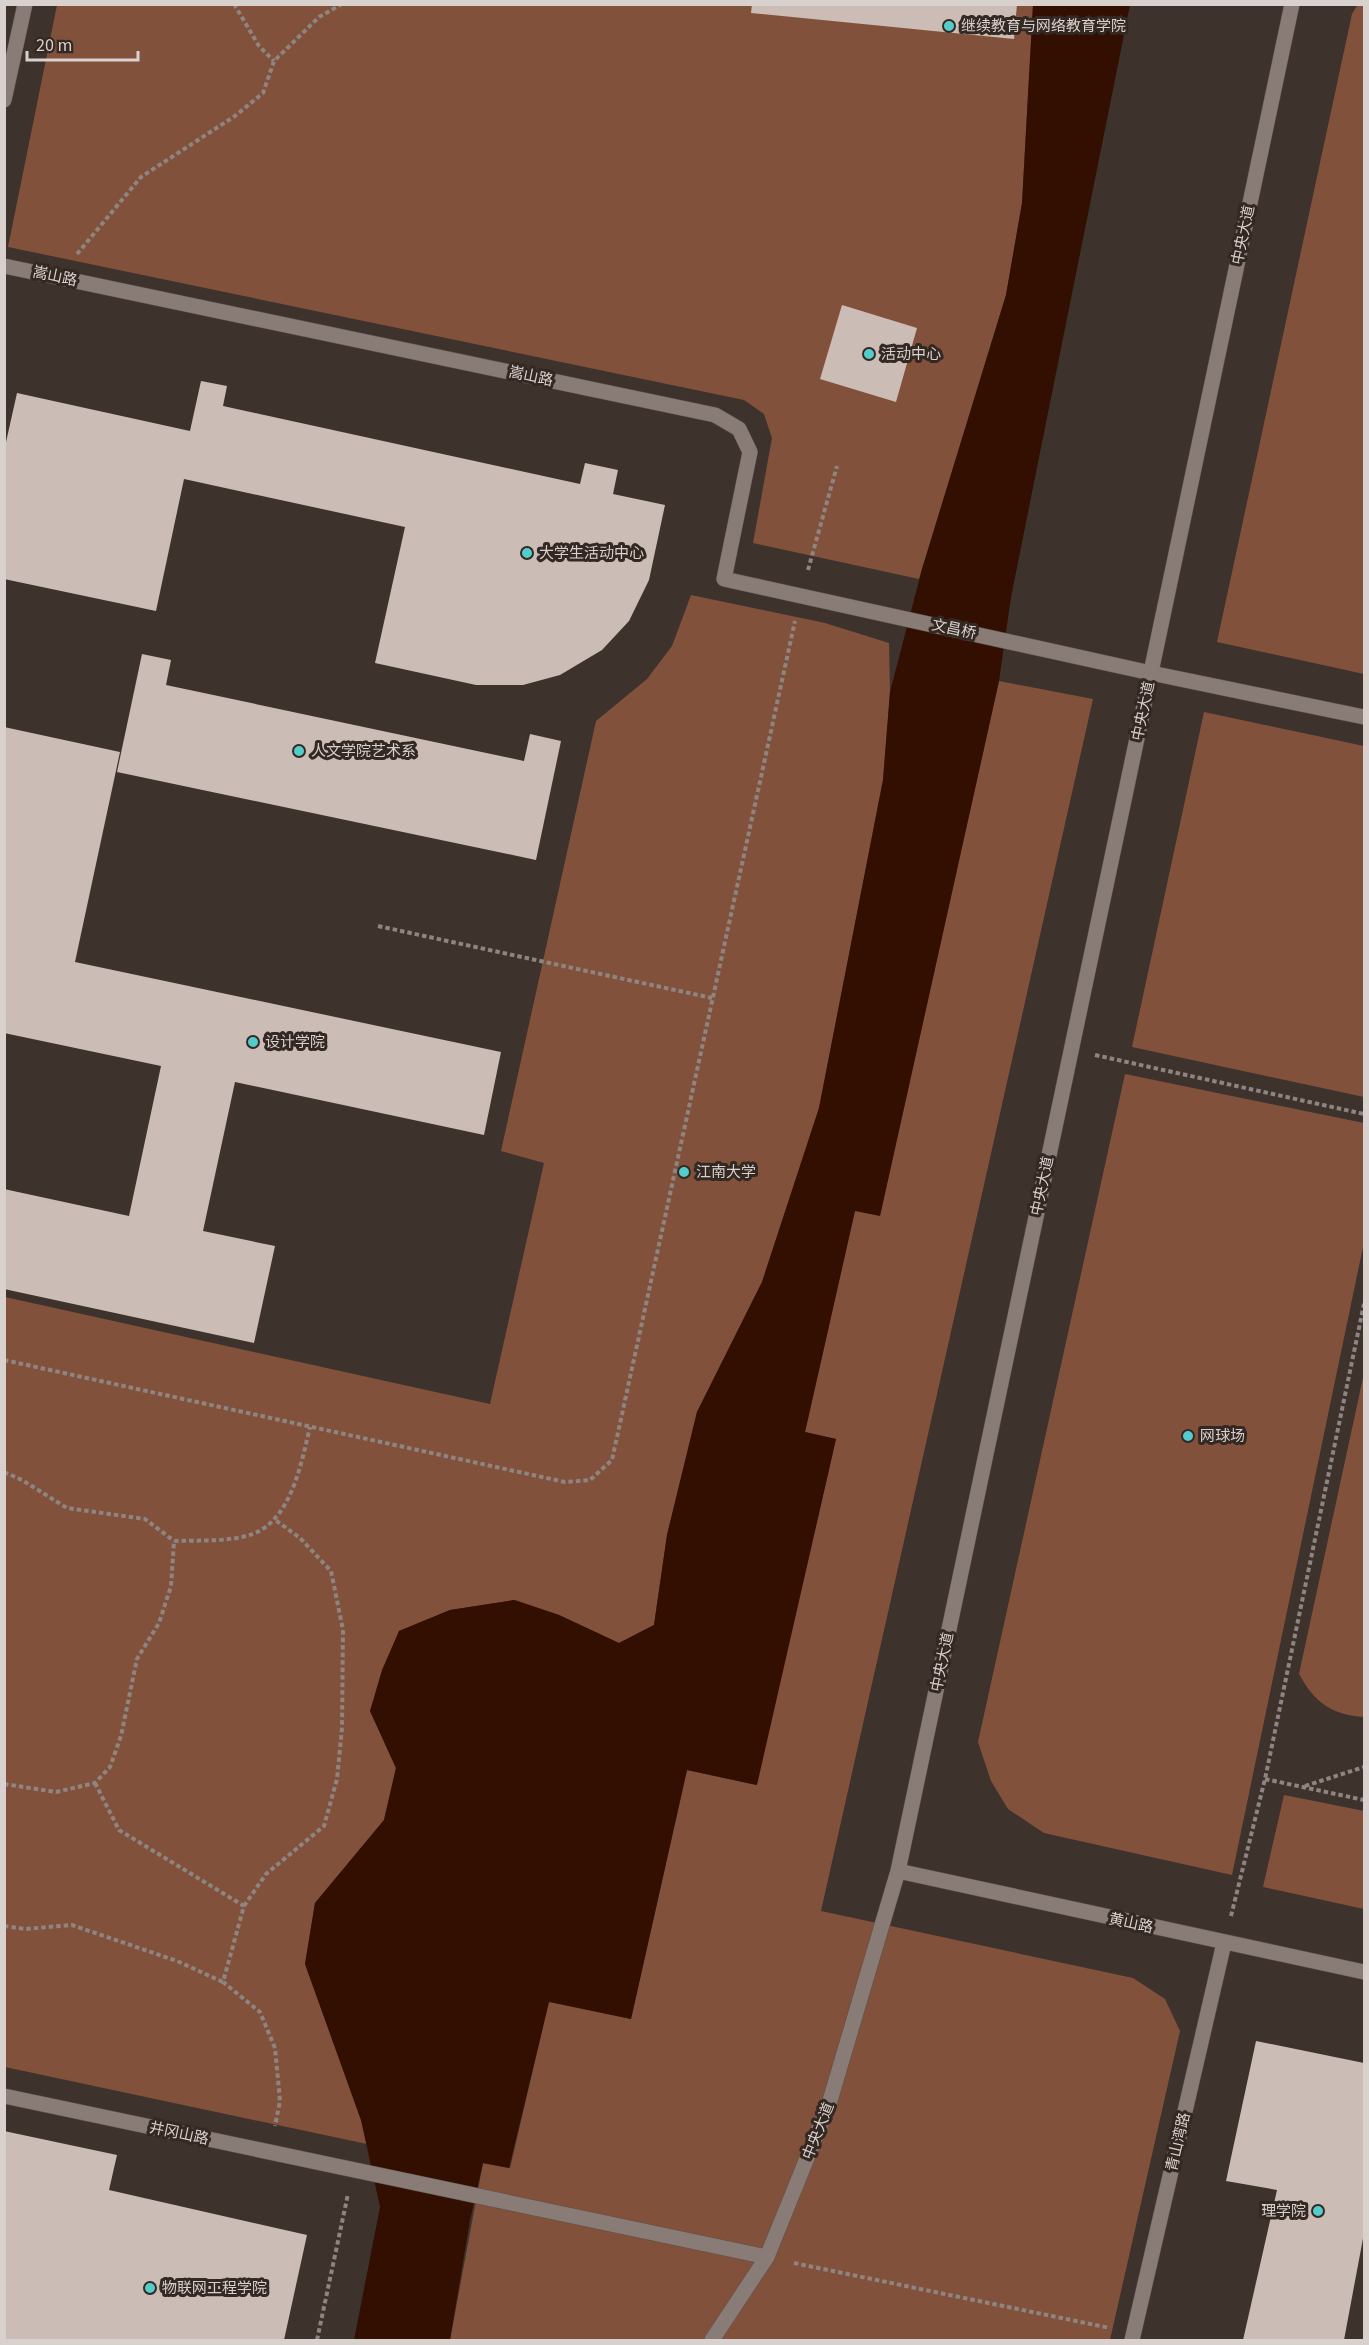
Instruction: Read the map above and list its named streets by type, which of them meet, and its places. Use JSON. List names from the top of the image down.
{
  "streets": {
    "street": [
      "中央大道",
      "嵩山路",
      "文昌桥",
      "黄山路",
      "井冈山路",
      "青山湾路"
    ]
  },
  "crossings": [
    ["中央大道", "文昌桥"],
    ["中央大道", "黄山路"],
    ["中央大道", "井冈山路"],
    ["嵩山路", "文昌桥"],
    ["黄山路", "青山湾路"]
  ],
  "places": [
    "继续教育与网络教育学院",
    "活动中心",
    "大学生活动中心",
    "人文学院艺术系",
    "设计学院",
    "江南大学",
    "网球场",
    "理学院",
    "物联网工程学院"
  ],
  "scale_bar": "20 m"
}
